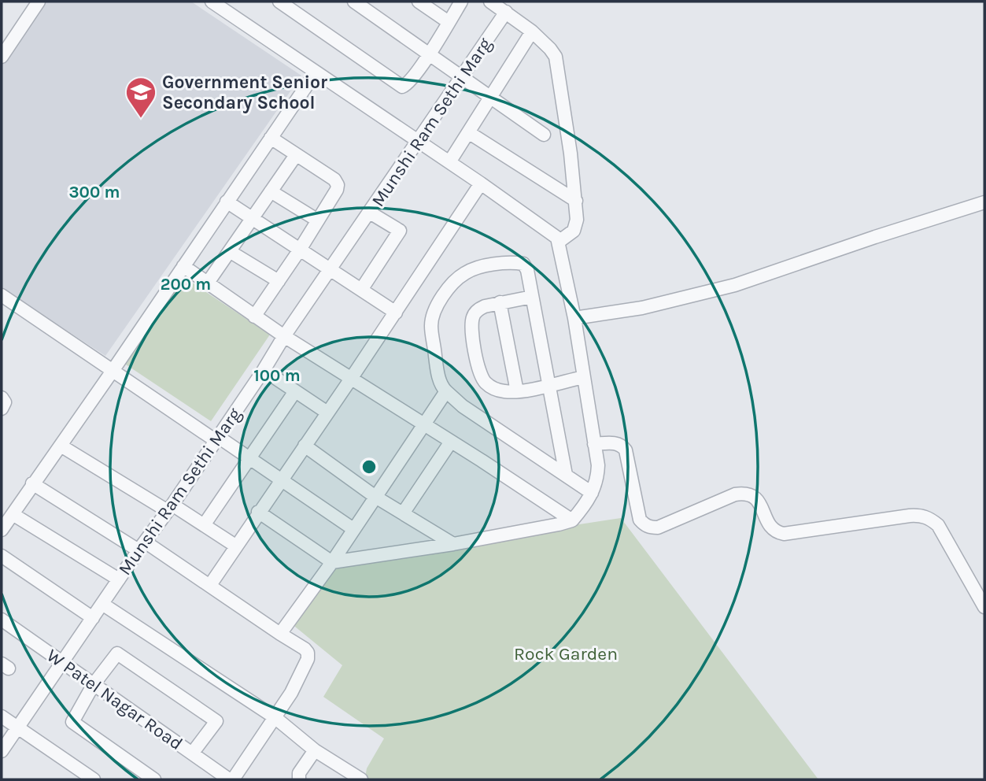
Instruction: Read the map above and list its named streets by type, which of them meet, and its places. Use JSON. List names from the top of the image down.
{
  "streets": {
    "street": ["Munshi Ram Sethi Marg", "W Patel Nagar Road"]
  },
  "crossings": [
    ["Munshi Ram Sethi Marg", "W Patel Nagar Road"]
  ],
  "parks": ["Rock Garden"],
  "places": {
    "school or university": ["Government Senior Secondary School"]
  },
  "rings": ["300 m", "200 m", "100 m"]
}
